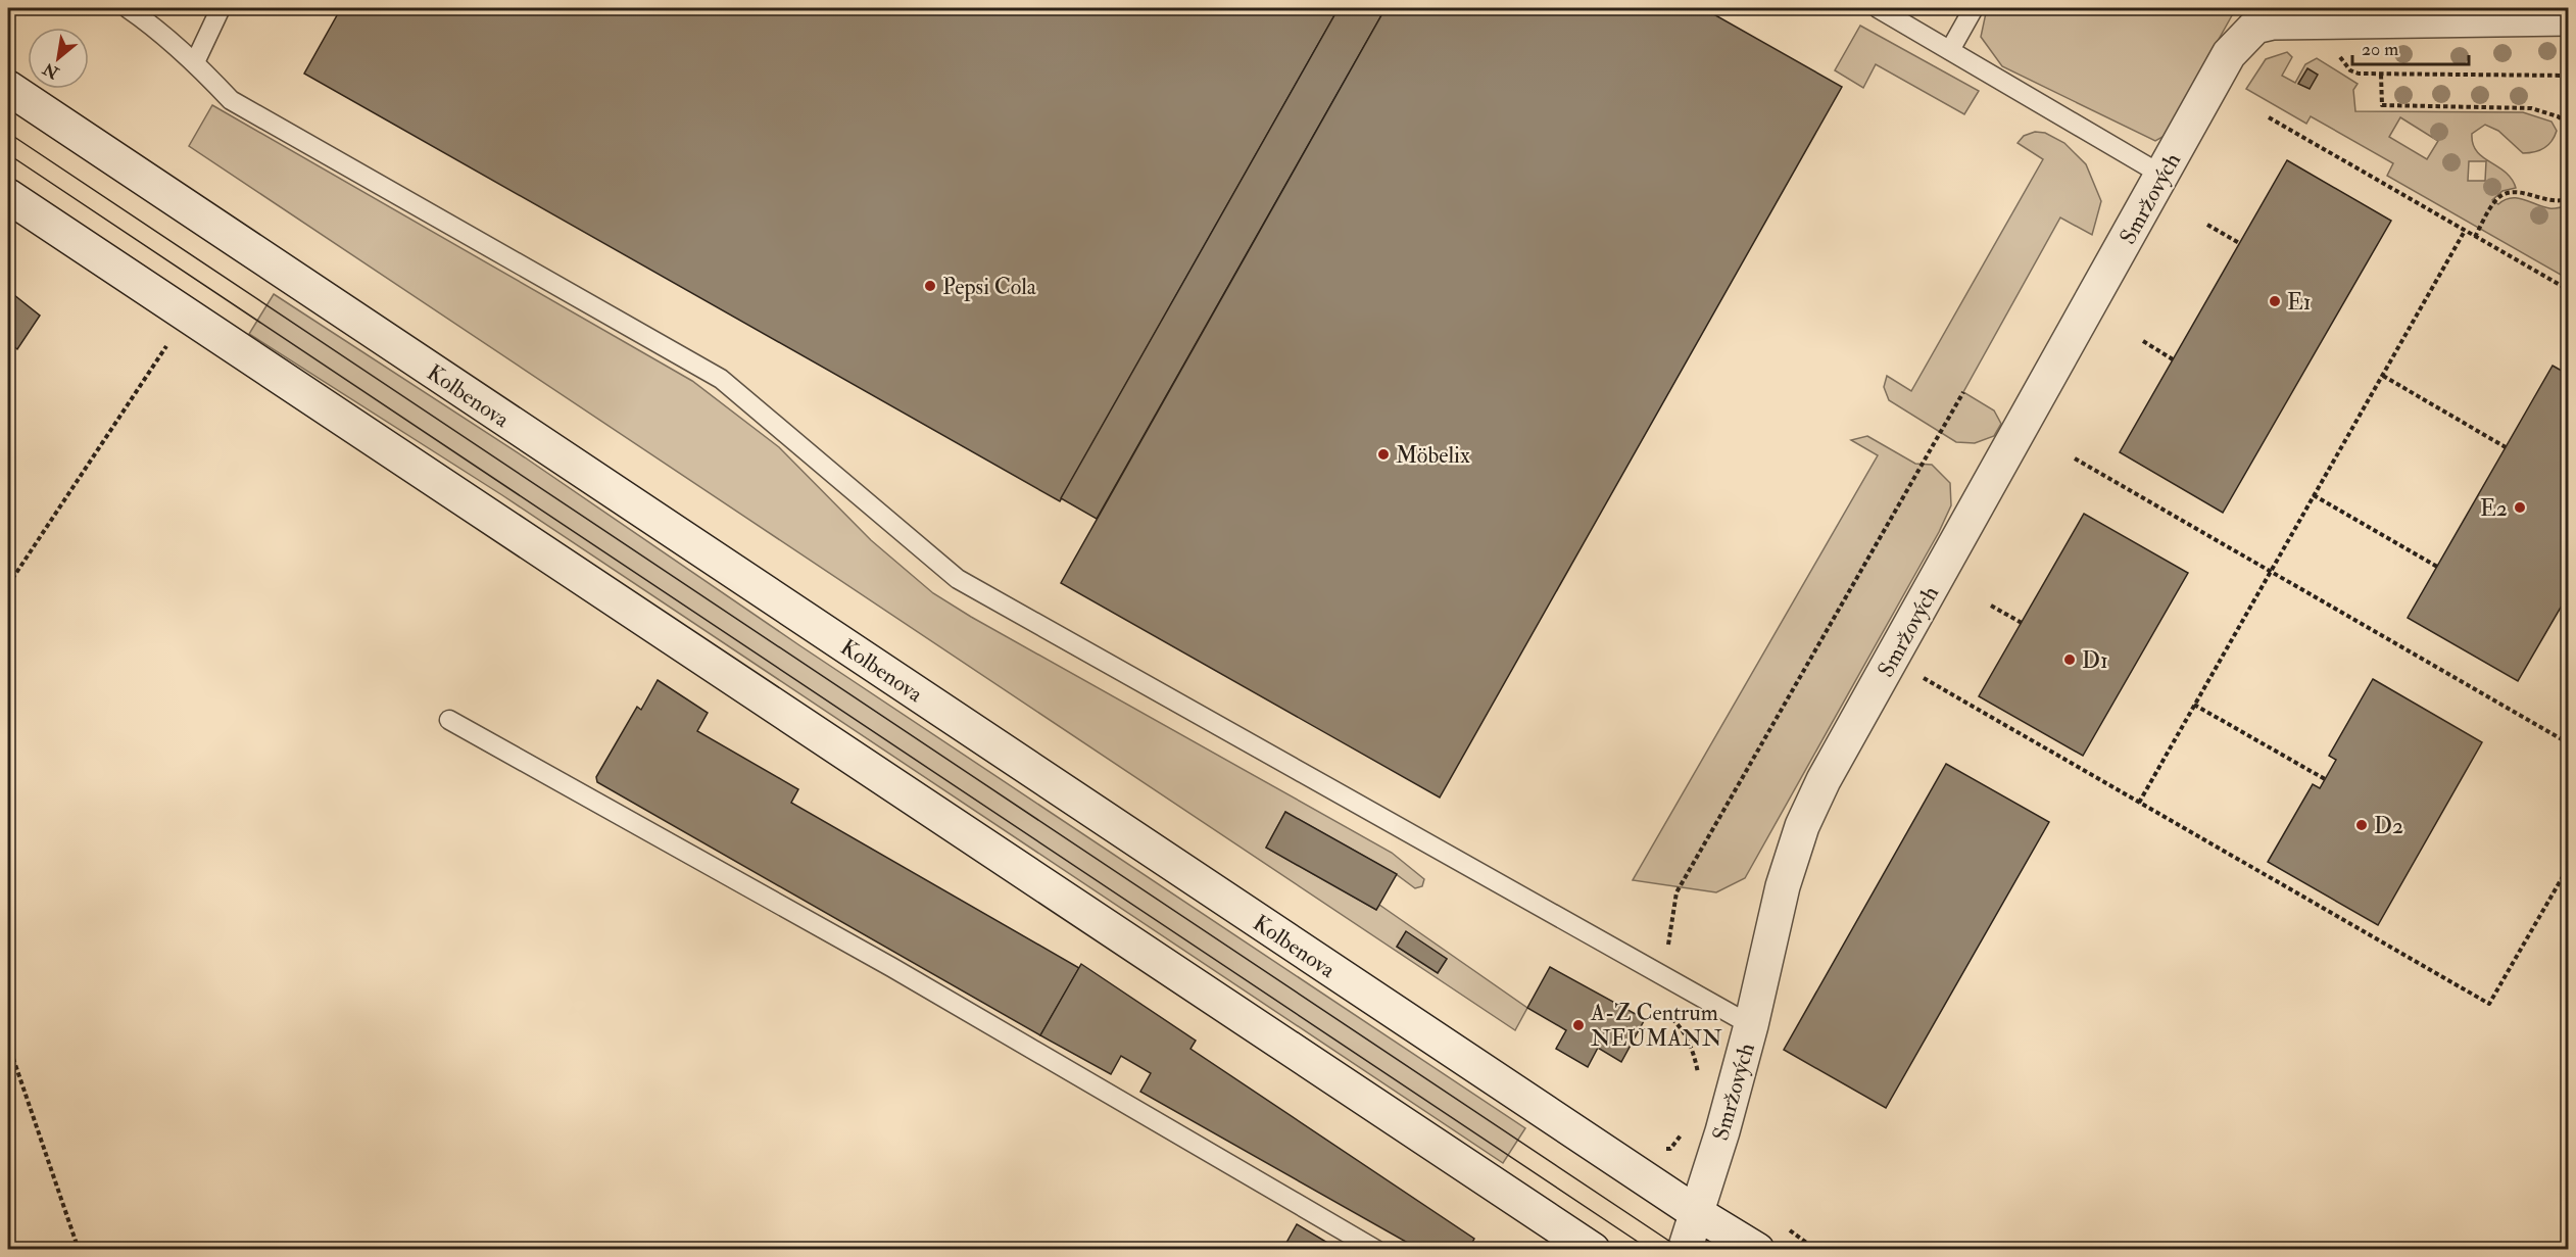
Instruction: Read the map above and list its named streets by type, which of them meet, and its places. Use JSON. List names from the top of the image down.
{
  "streets": {
    "main road": ["Smržových", "Kolbenova"]
  },
  "crossings": [
    ["Smržových", "Kolbenova"]
  ],
  "places": [
    "Pepsi Cola",
    "E1",
    "Möbelix",
    "E2",
    "D1",
    "D2",
    "A-Z Centrum NEUMANN"
  ],
  "scale_bar": "20 m",
  "north": "bottom left"
}
